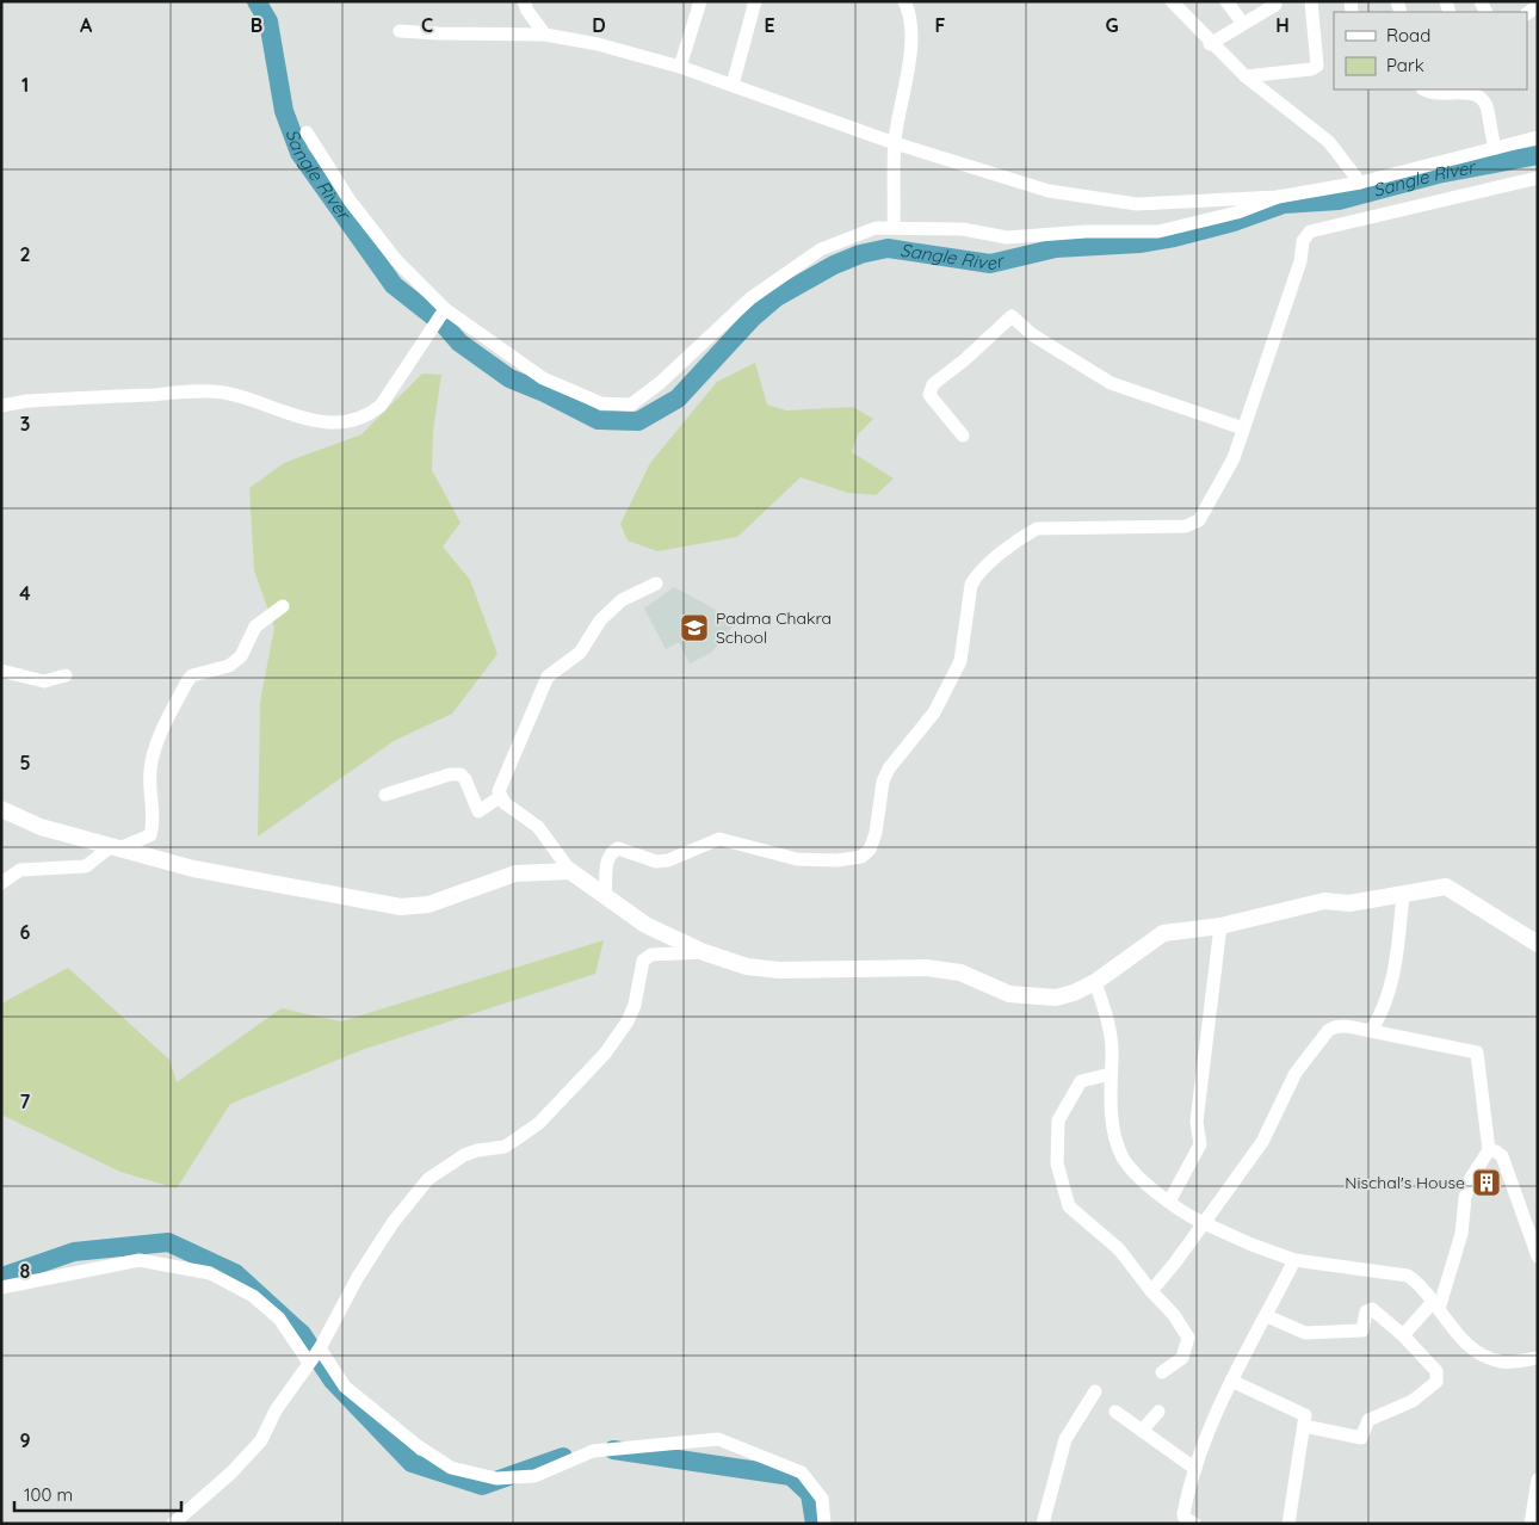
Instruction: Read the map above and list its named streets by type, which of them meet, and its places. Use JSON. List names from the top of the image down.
{
  "water": ["Sangle River"],
  "places": {
    "school or university": ["Padma Chakra School"],
    "building": ["Nischal's House"]
  },
  "legend": ["Road", "Park"],
  "scale_bar": "100 m",
  "grid": {
    "columns": [
      "A",
      "B",
      "C",
      "D",
      "E",
      "F",
      "G",
      "H"
    ],
    "rows": [
      "1",
      "2",
      "3",
      "4",
      "5",
      "6",
      "7",
      "8",
      "9"
    ]
  }
}
